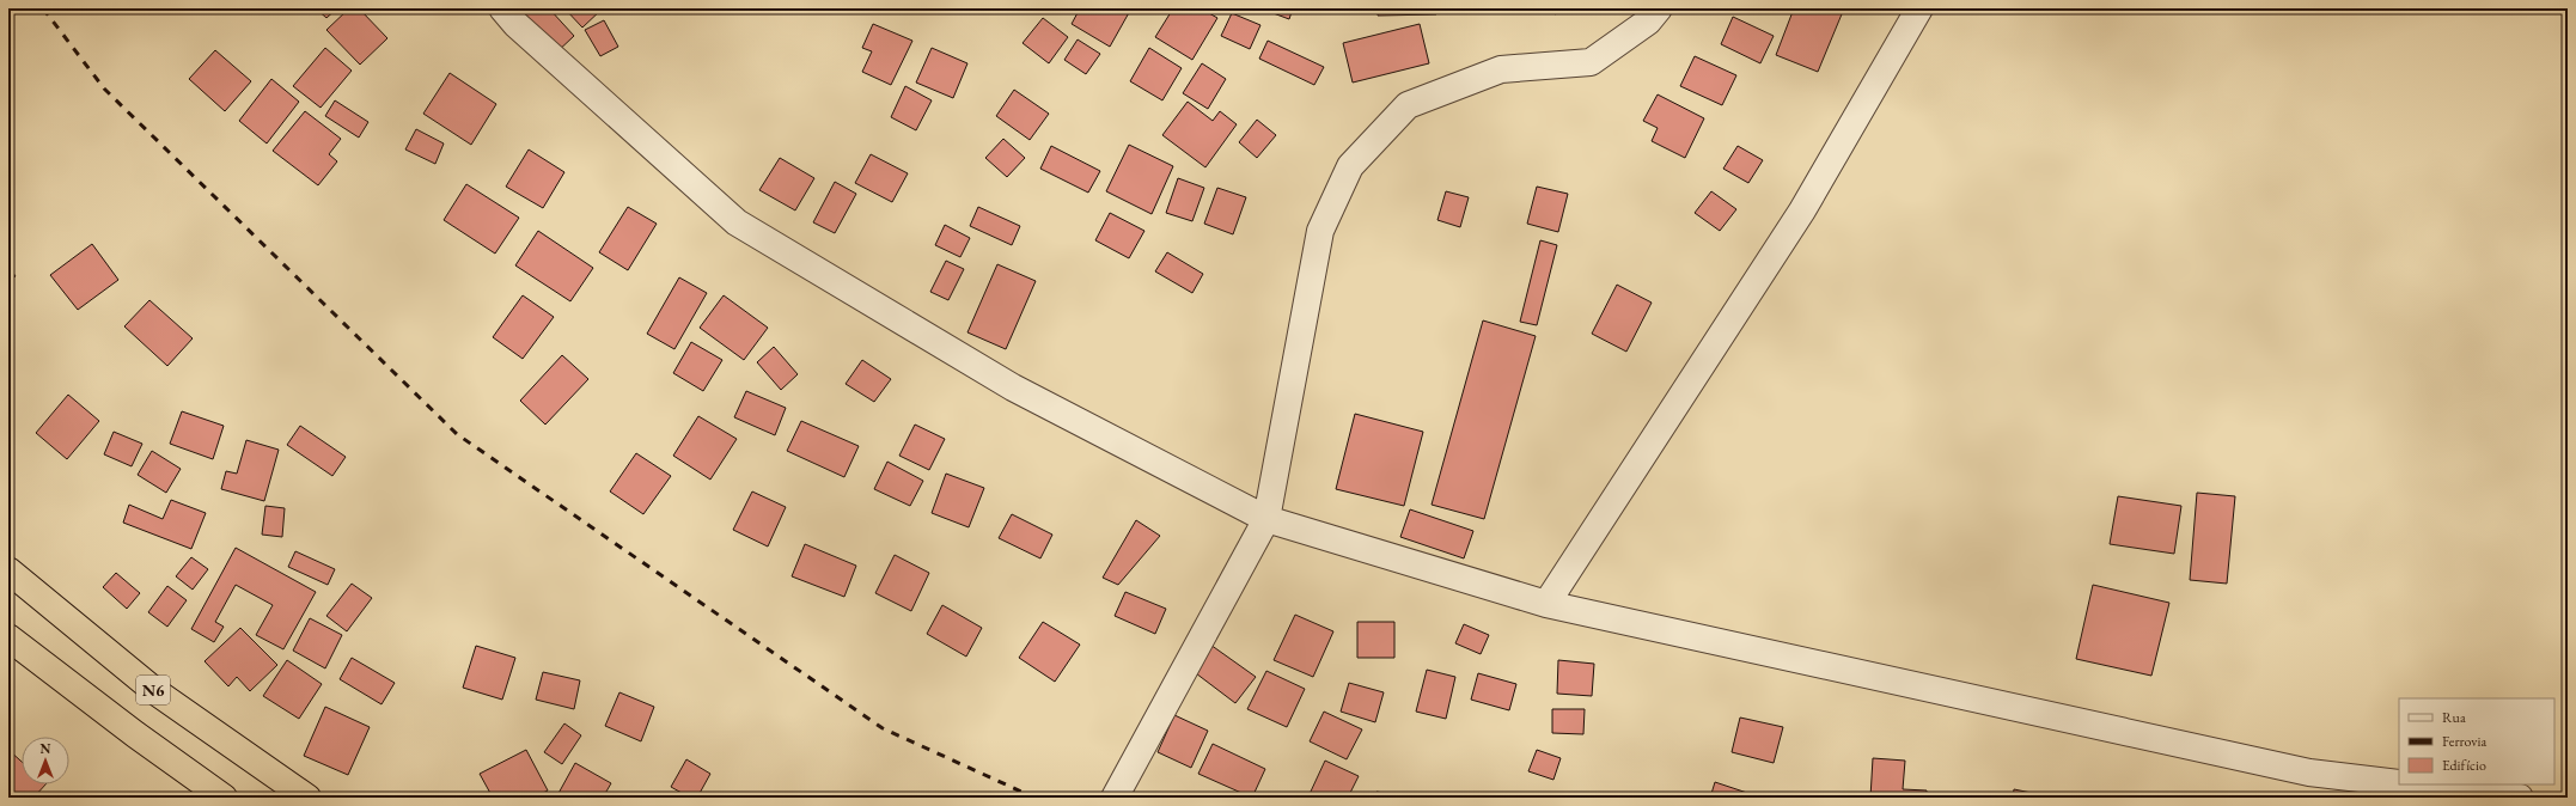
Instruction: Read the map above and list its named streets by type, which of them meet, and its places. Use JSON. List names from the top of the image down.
{
  "streets": {
    "highway": ["N6"]
  },
  "legend": ["Rua", "Ferrovia", "Edifício"],
  "north": "top"
}
